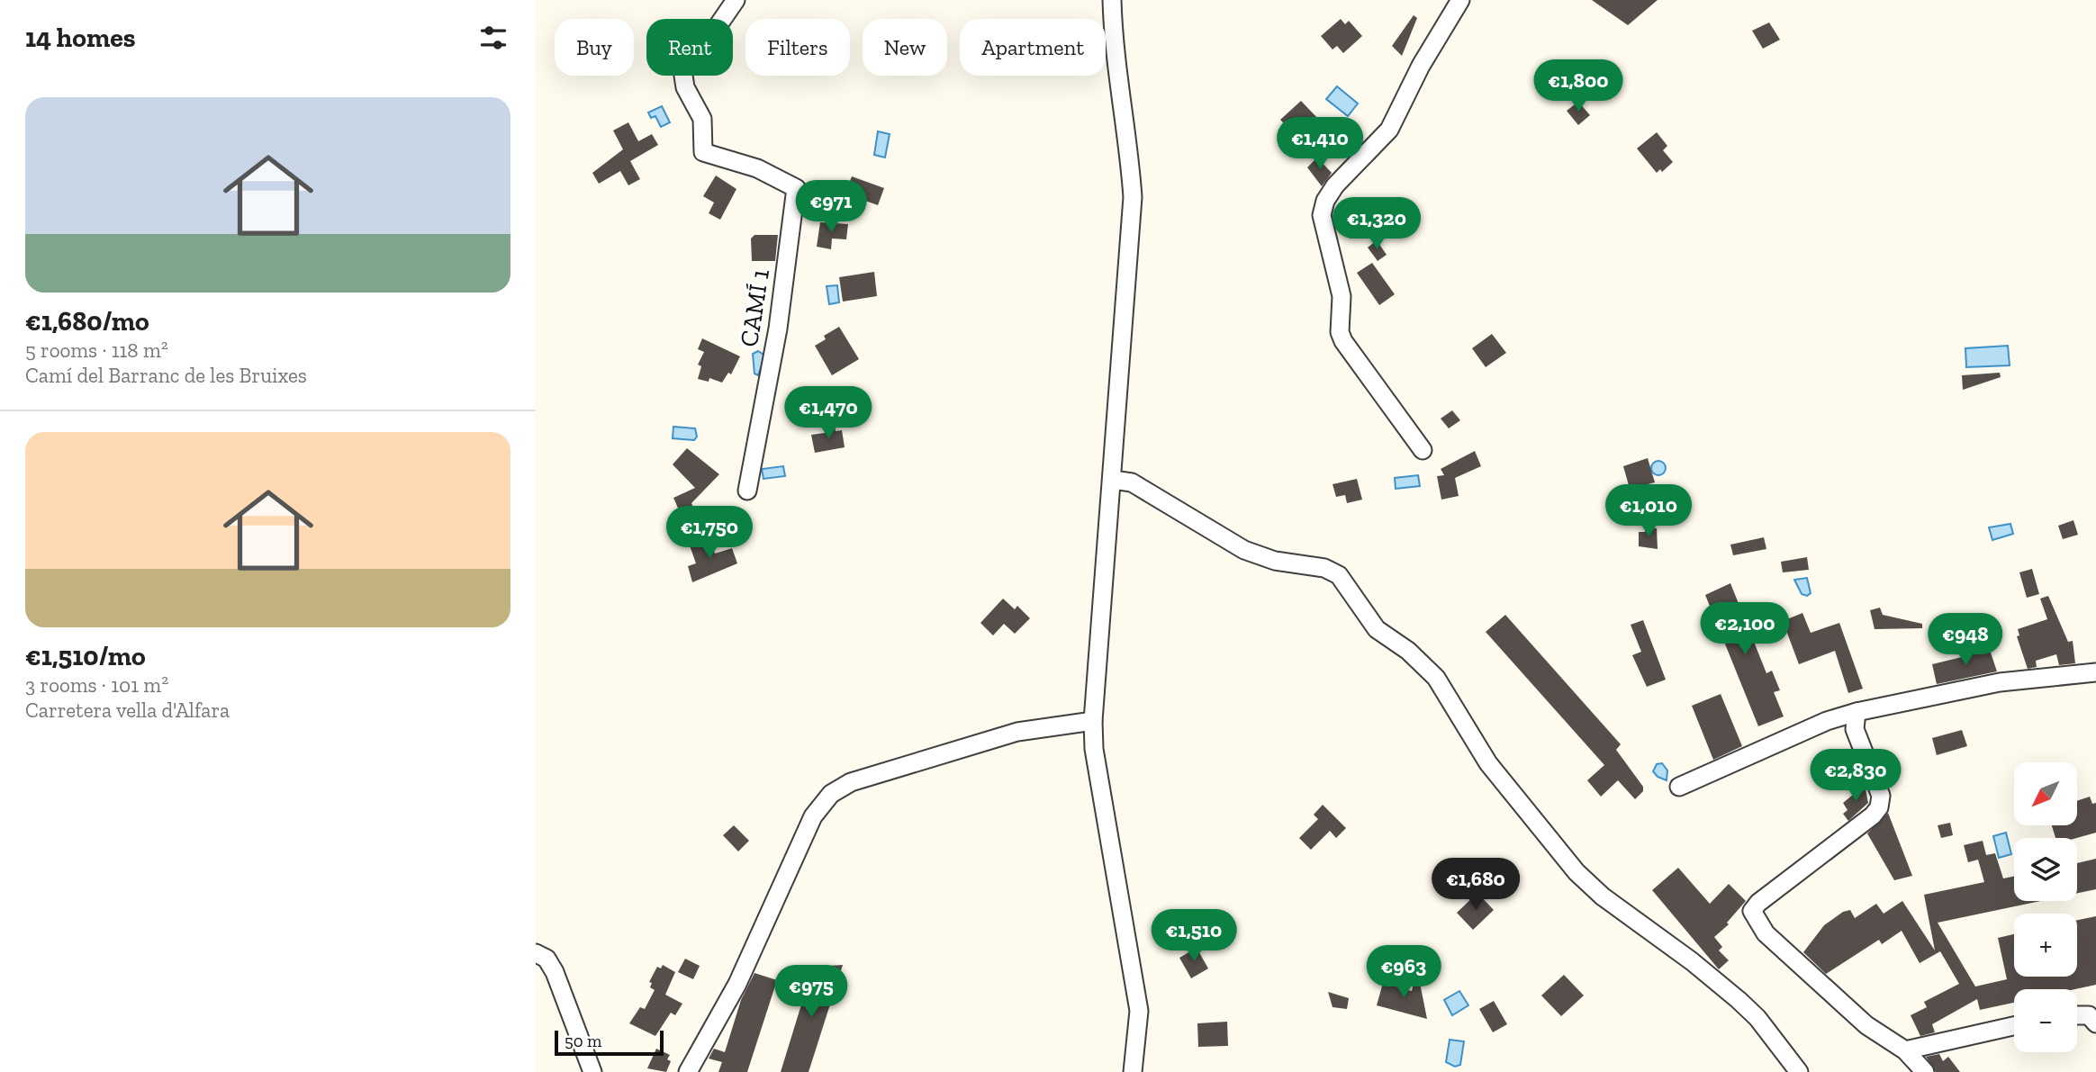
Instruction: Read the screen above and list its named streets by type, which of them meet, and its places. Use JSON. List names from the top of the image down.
{
  "streets": {
    "street": ["CAMÍ 1"]
  },
  "scale_bar": "50 m",
  "north": "bottom left",
  "page": {
    "heading": "14 homes",
    "chip": [
      "Buy",
      "Rent",
      "Filters",
      "New",
      "Apartment"
    ],
    "price": [
      "€1,800",
      "€1,410",
      "€971",
      "€1,320",
      "€1,470",
      "€1,010",
      "€1,750",
      "€2,100",
      "€948",
      "€2,830",
      "€1,680",
      "€1,510",
      "€963",
      "€975"
    ],
    "list": [
      {
        "name": "€1,680/mo",
        "note": "5 rooms · 118 m² · Camí del Barranc de les Bruixes"
      },
      {
        "name": "€1,510/mo",
        "note": "3 rooms · 101 m² · Carretera vella d'Alfara"
      }
    ],
    "map_buttons": ["+", "−"],
    "scale": "50 m"
  }
}
